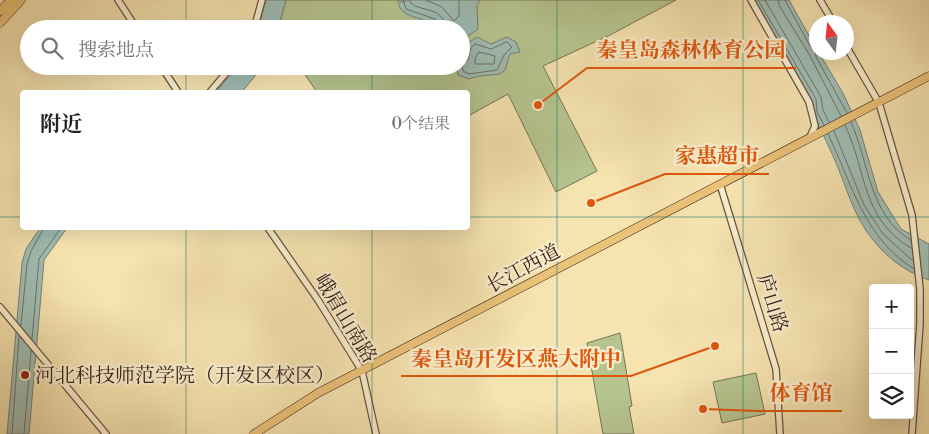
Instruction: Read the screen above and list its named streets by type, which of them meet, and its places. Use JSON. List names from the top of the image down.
{
  "streets": {
    "main road": ["长江西道"],
    "street": ["庐山路", "峨眉山南路"]
  },
  "crossings": [
    ["长江西道", "庐山路"],
    ["长江西道", "峨眉山南路"]
  ],
  "places": [
    "秦皇岛森林体育公园",
    "家惠超市",
    "秦皇岛开发区燕大附中",
    "河北科技师范学院（开发区校区）",
    "体育馆"
  ],
  "north": "top",
  "page": {
    "search": "搜索地点",
    "heading": ["附近", "0个结果"],
    "map_buttons": ["+", "−"]
  }
}
